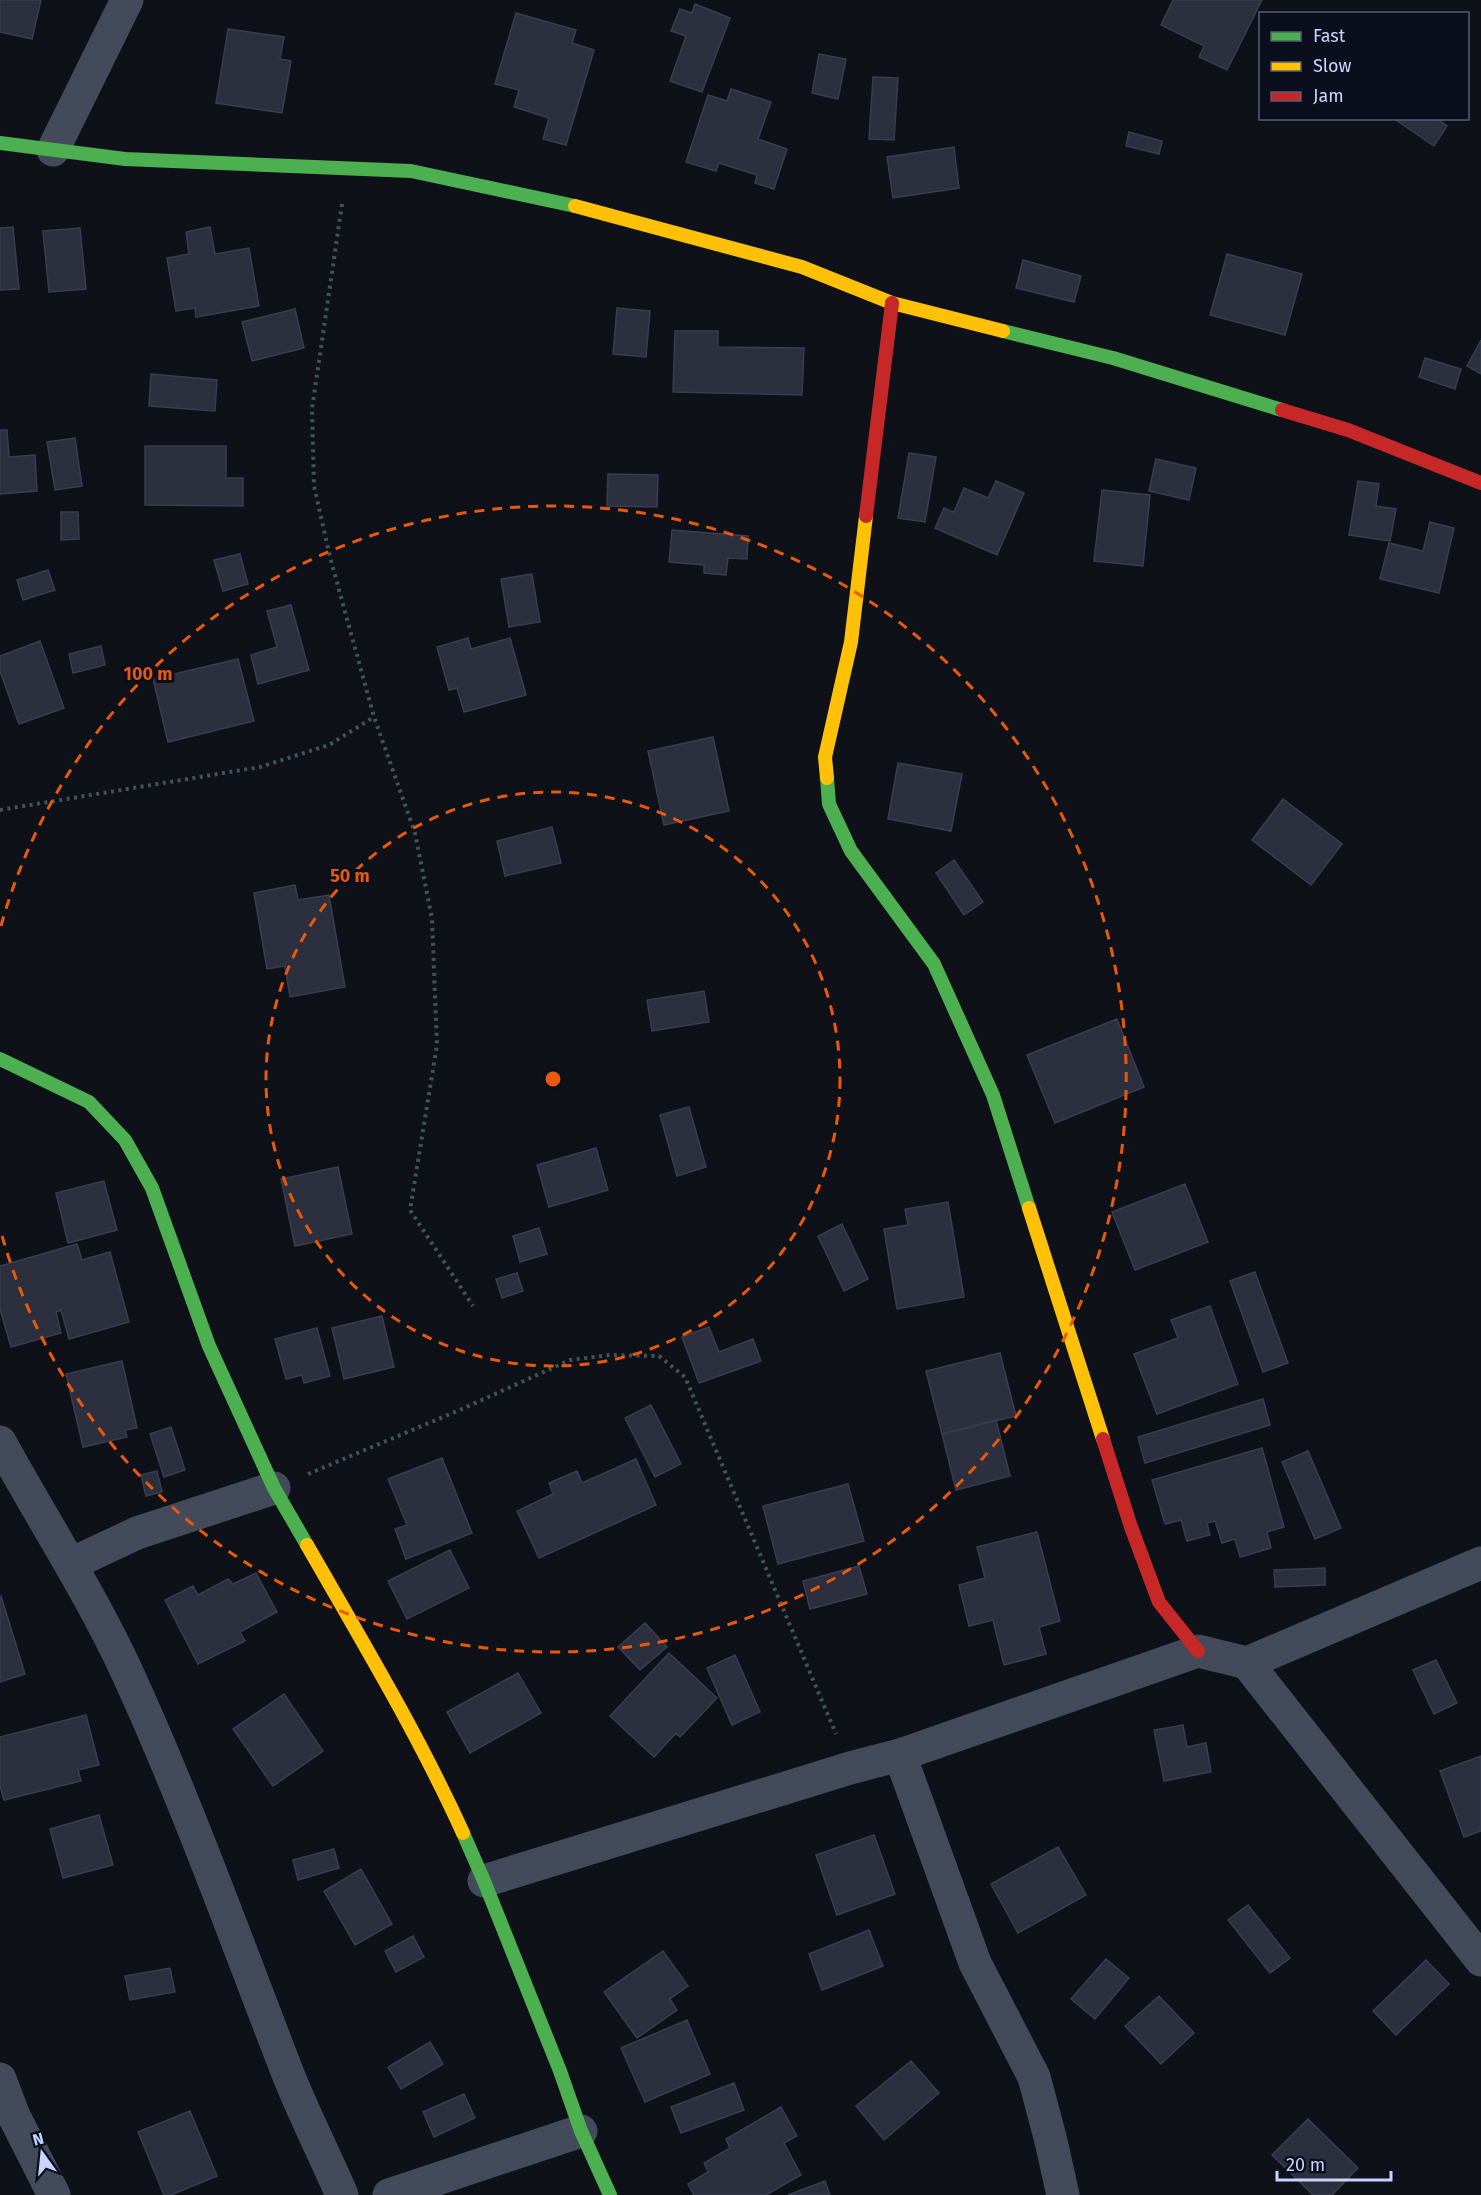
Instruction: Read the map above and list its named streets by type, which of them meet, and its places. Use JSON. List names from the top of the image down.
{
  "legend": ["Fast", "Slow", "Jam"],
  "scale_bar": "20 m",
  "north": "top",
  "rings": ["100 m", "50 m"]
}
